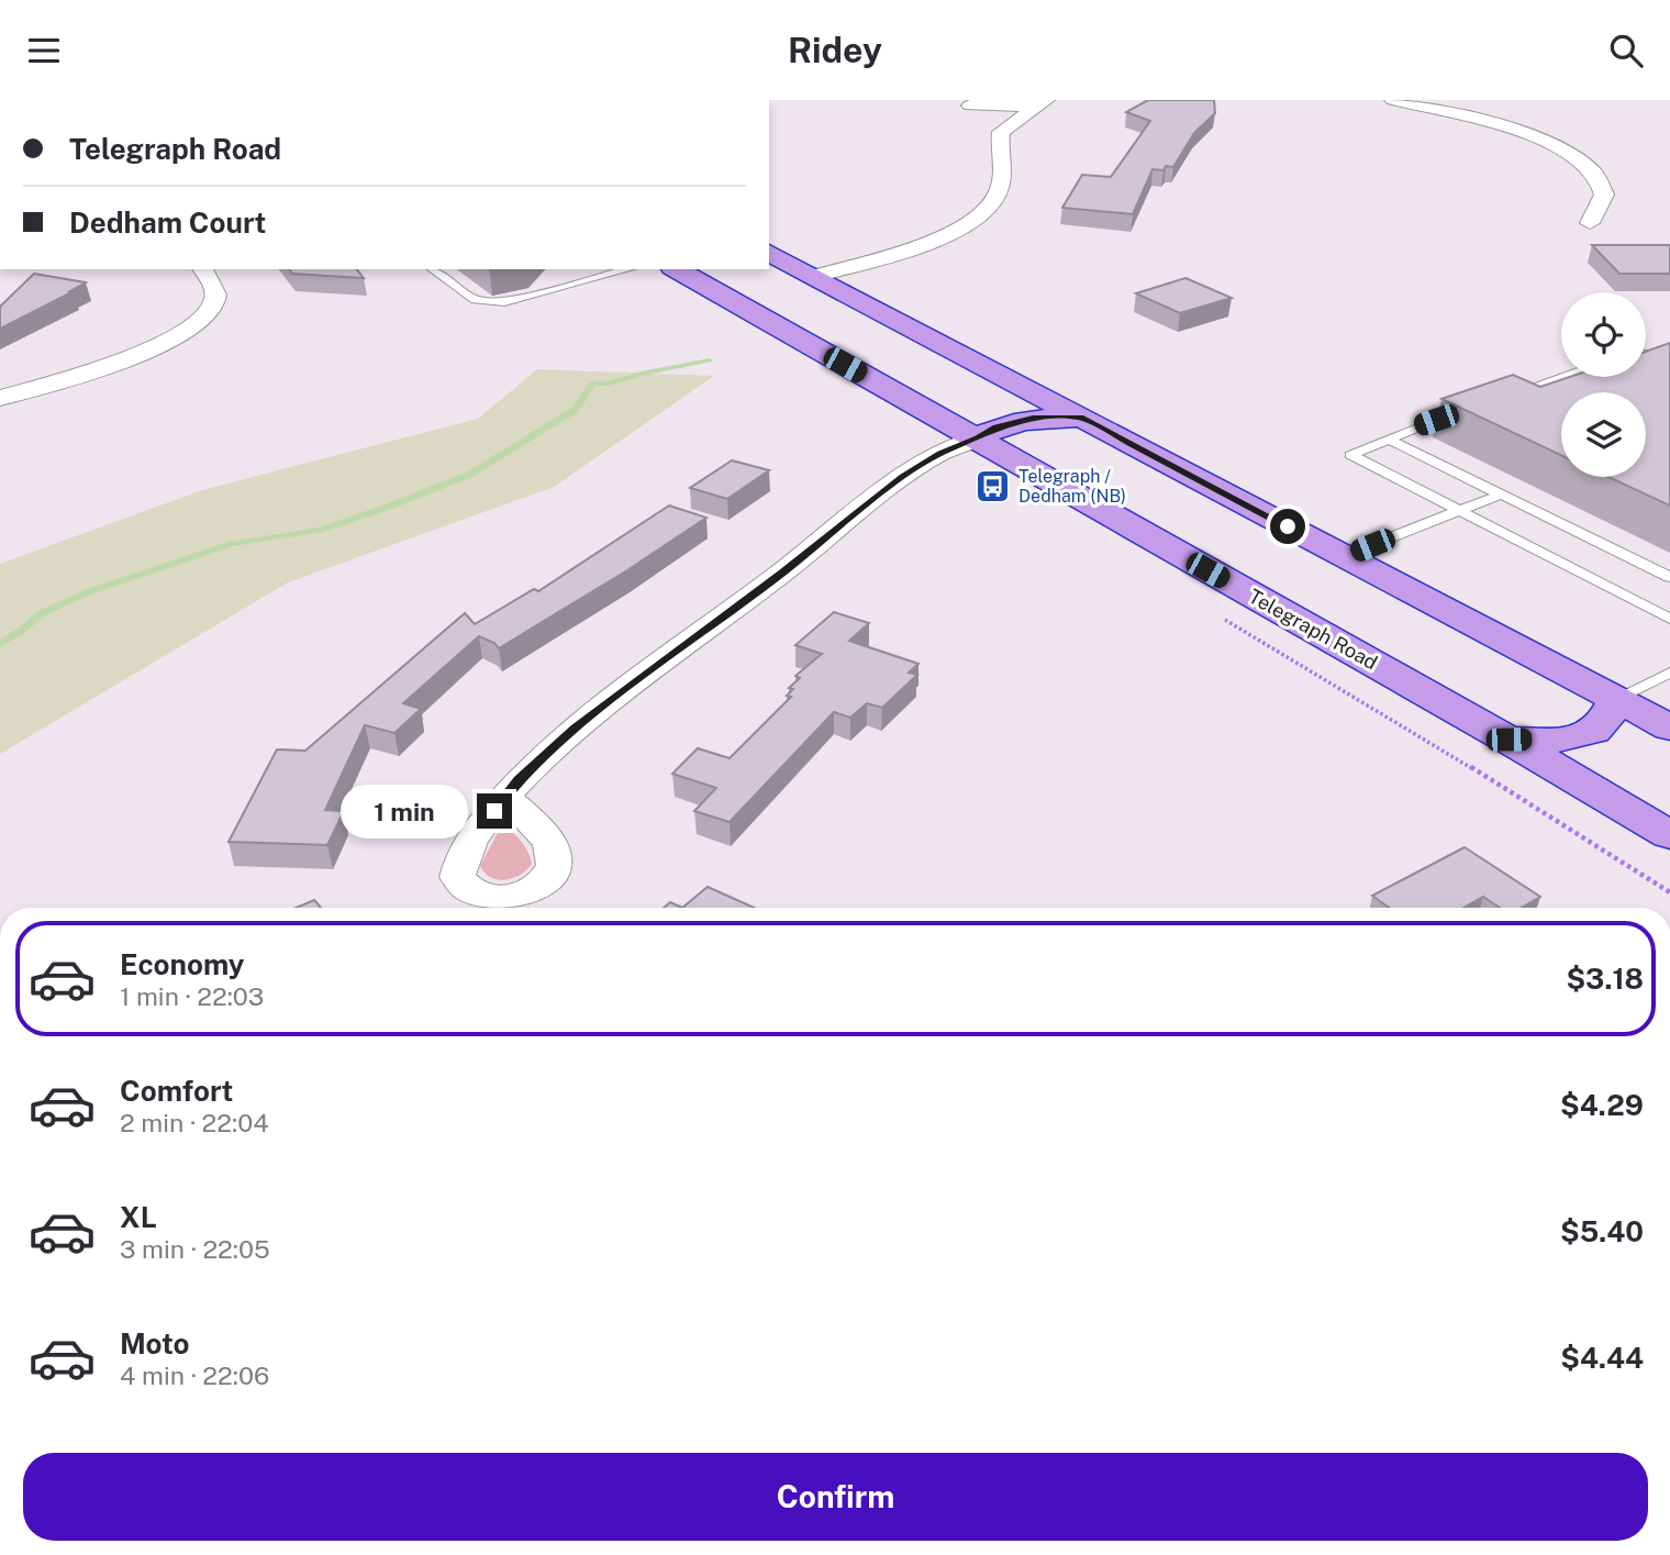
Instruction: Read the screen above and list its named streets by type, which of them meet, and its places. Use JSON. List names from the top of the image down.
{
  "streets": {
    "highway": ["Telegraph Road"]
  },
  "places": {
    "bus stop": ["Telegraph / Dedham (NB)"]
  },
  "page": {
    "header": "Ridey",
    "banner": ["Telegraph Road", "Dedham Court"],
    "bubble": "1 min",
    "list": [
      {
        "name": "Economy",
        "note": "1 min · 22:03",
        "value": "$3.18"
      },
      {
        "name": "Comfort",
        "note": "2 min · 22:04",
        "value": "$4.29"
      },
      {
        "name": "XL",
        "note": "3 min · 22:05",
        "value": "$5.40"
      },
      {
        "name": "Moto",
        "note": "4 min · 22:06",
        "value": "$4.44"
      }
    ],
    "buttons": "Confirm"
  }
}
